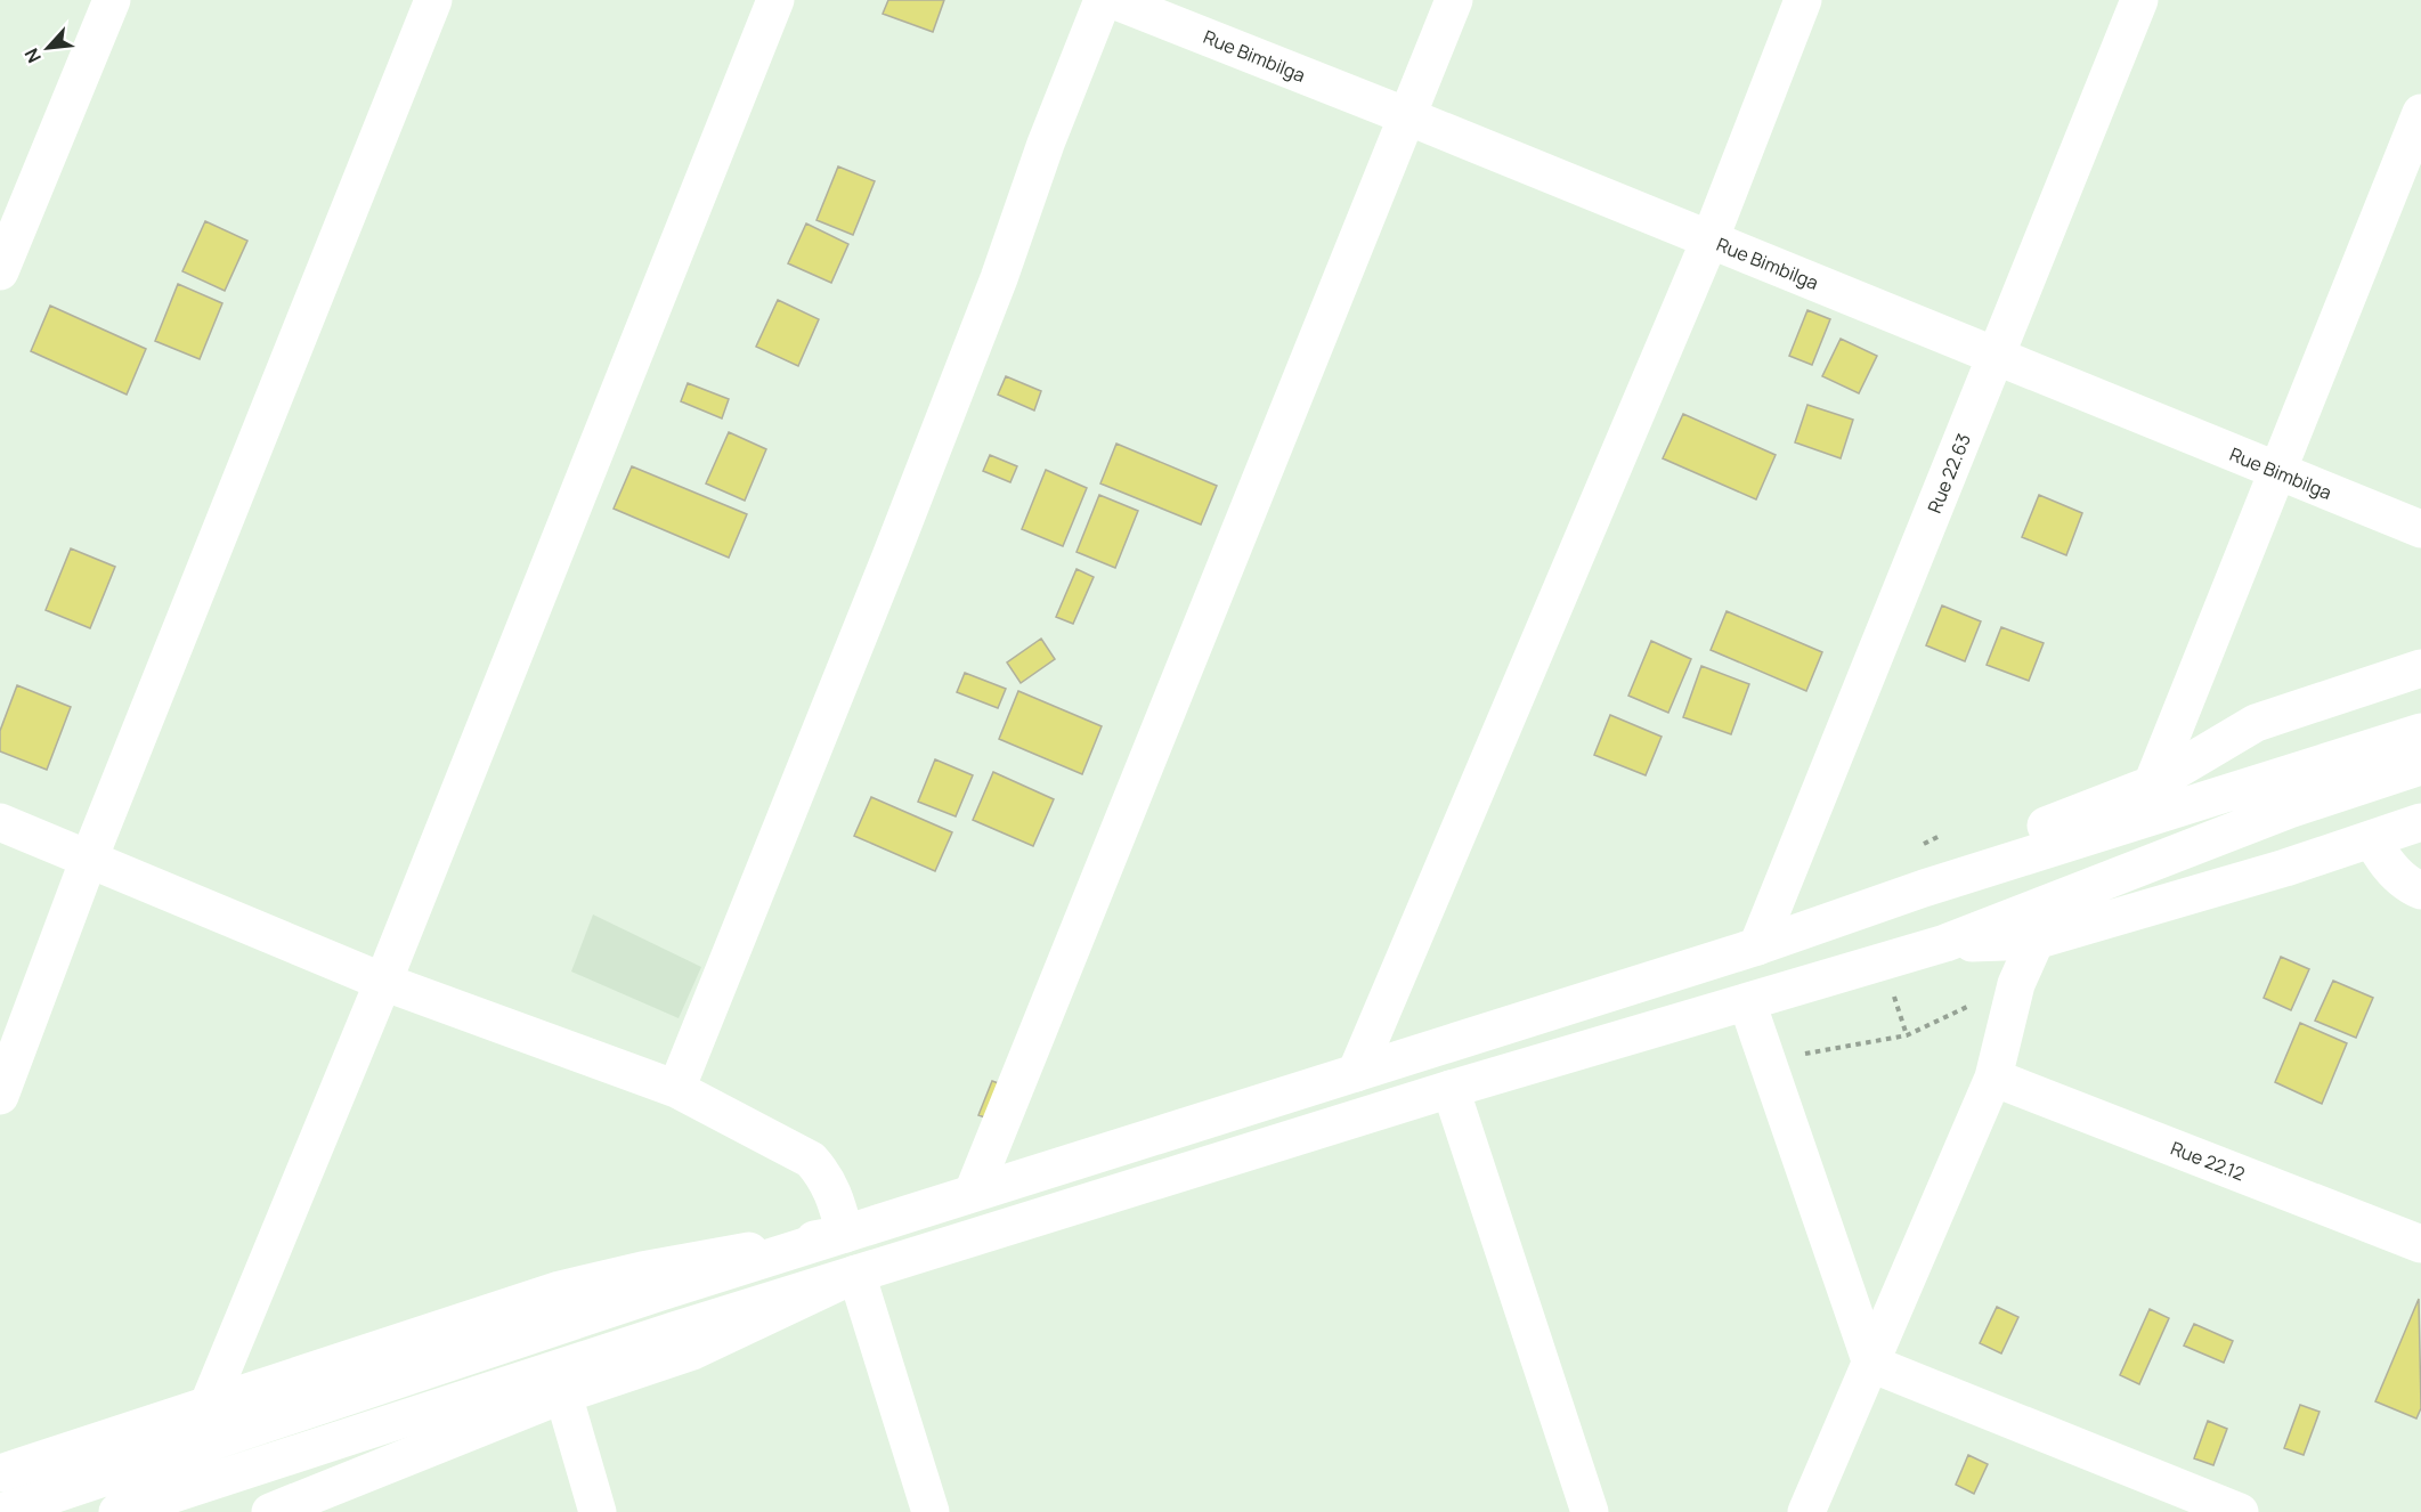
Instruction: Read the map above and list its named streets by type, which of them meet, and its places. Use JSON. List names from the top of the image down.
{
  "streets": {
    "street": ["Rue Bimbilga", "Rue 22.63", "Rue 22.12"]
  },
  "crossings": [
    ["Rue Bimbilga", "Rue 22.63"]
  ],
  "north": "bottom left"
}
